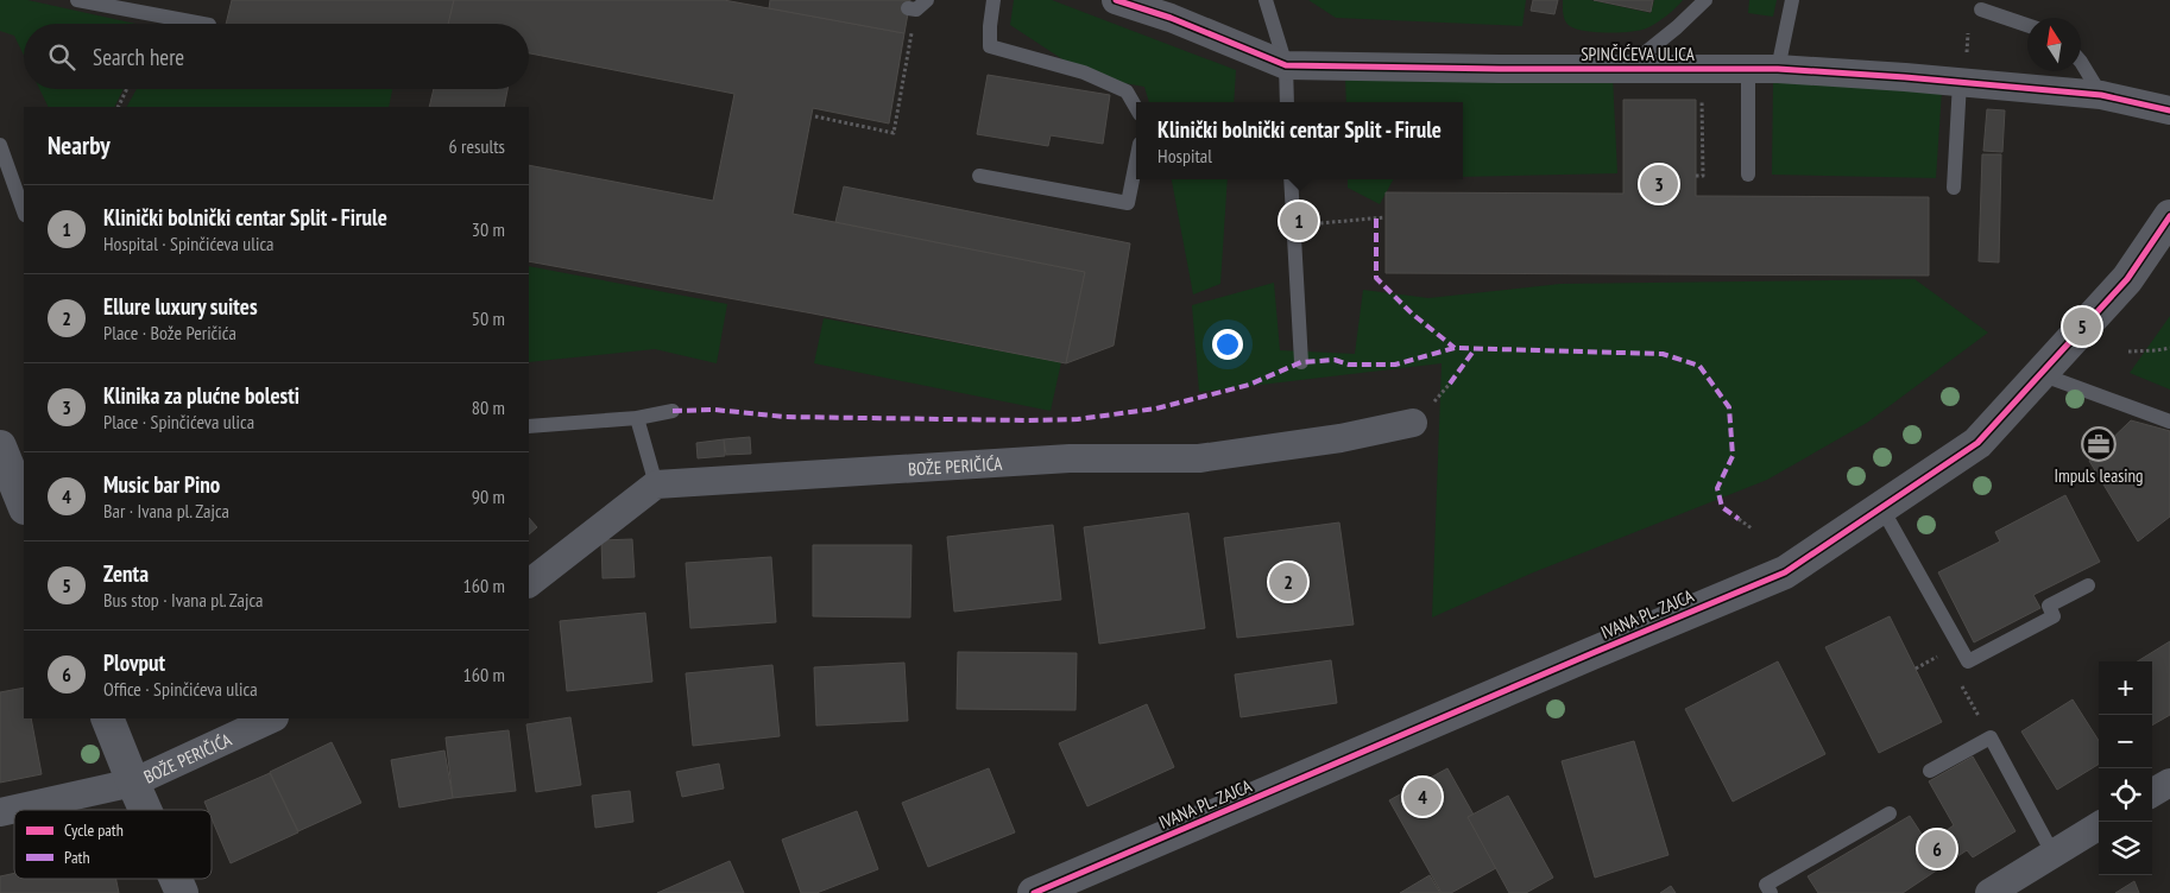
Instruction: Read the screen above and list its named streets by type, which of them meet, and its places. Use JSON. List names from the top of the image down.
{
  "streets": {
    "street": ["SPINČIĆEVA ULICA", "BOŽE PERIČIĆA", "IVANA PL. ZAJCA"]
  },
  "places": {
    "office": ["Impuls leasing"]
  },
  "legend": ["Cycle path", "Path"],
  "north": "top",
  "page": {
    "search": "Search here",
    "popup": ["Klinički bolnički centar Split - Firule", "Hospital"],
    "heading": ["Nearby", "6 results"],
    "pins": [
      "3",
      "1",
      "5",
      "2",
      "4",
      "6"
    ],
    "list": [
      {
        "mark": "1",
        "name": "Klinički bolnički centar Split - Firule",
        "note": "Hospital · Spinčićeva ulica",
        "value": "30 m"
      },
      {
        "mark": "2",
        "name": "Ellure luxury suites",
        "note": "Place · Bože Peričića",
        "value": "50 m"
      },
      {
        "mark": "3",
        "name": "Klinika za plućne bolesti",
        "note": "Place · Spinčićeva ulica",
        "value": "80 m"
      },
      {
        "mark": "4",
        "name": "Music bar Pino",
        "note": "Bar · Ivana pl. Zajca",
        "value": "90 m"
      },
      {
        "mark": "5",
        "name": "Zenta",
        "note": "Bus stop · Ivana pl. Zajca",
        "value": "160 m"
      },
      {
        "mark": "6",
        "name": "Plovput",
        "note": "Office · Spinčićeva ulica",
        "value": "160 m"
      }
    ],
    "map_buttons": ["+", "−"]
  }
}
